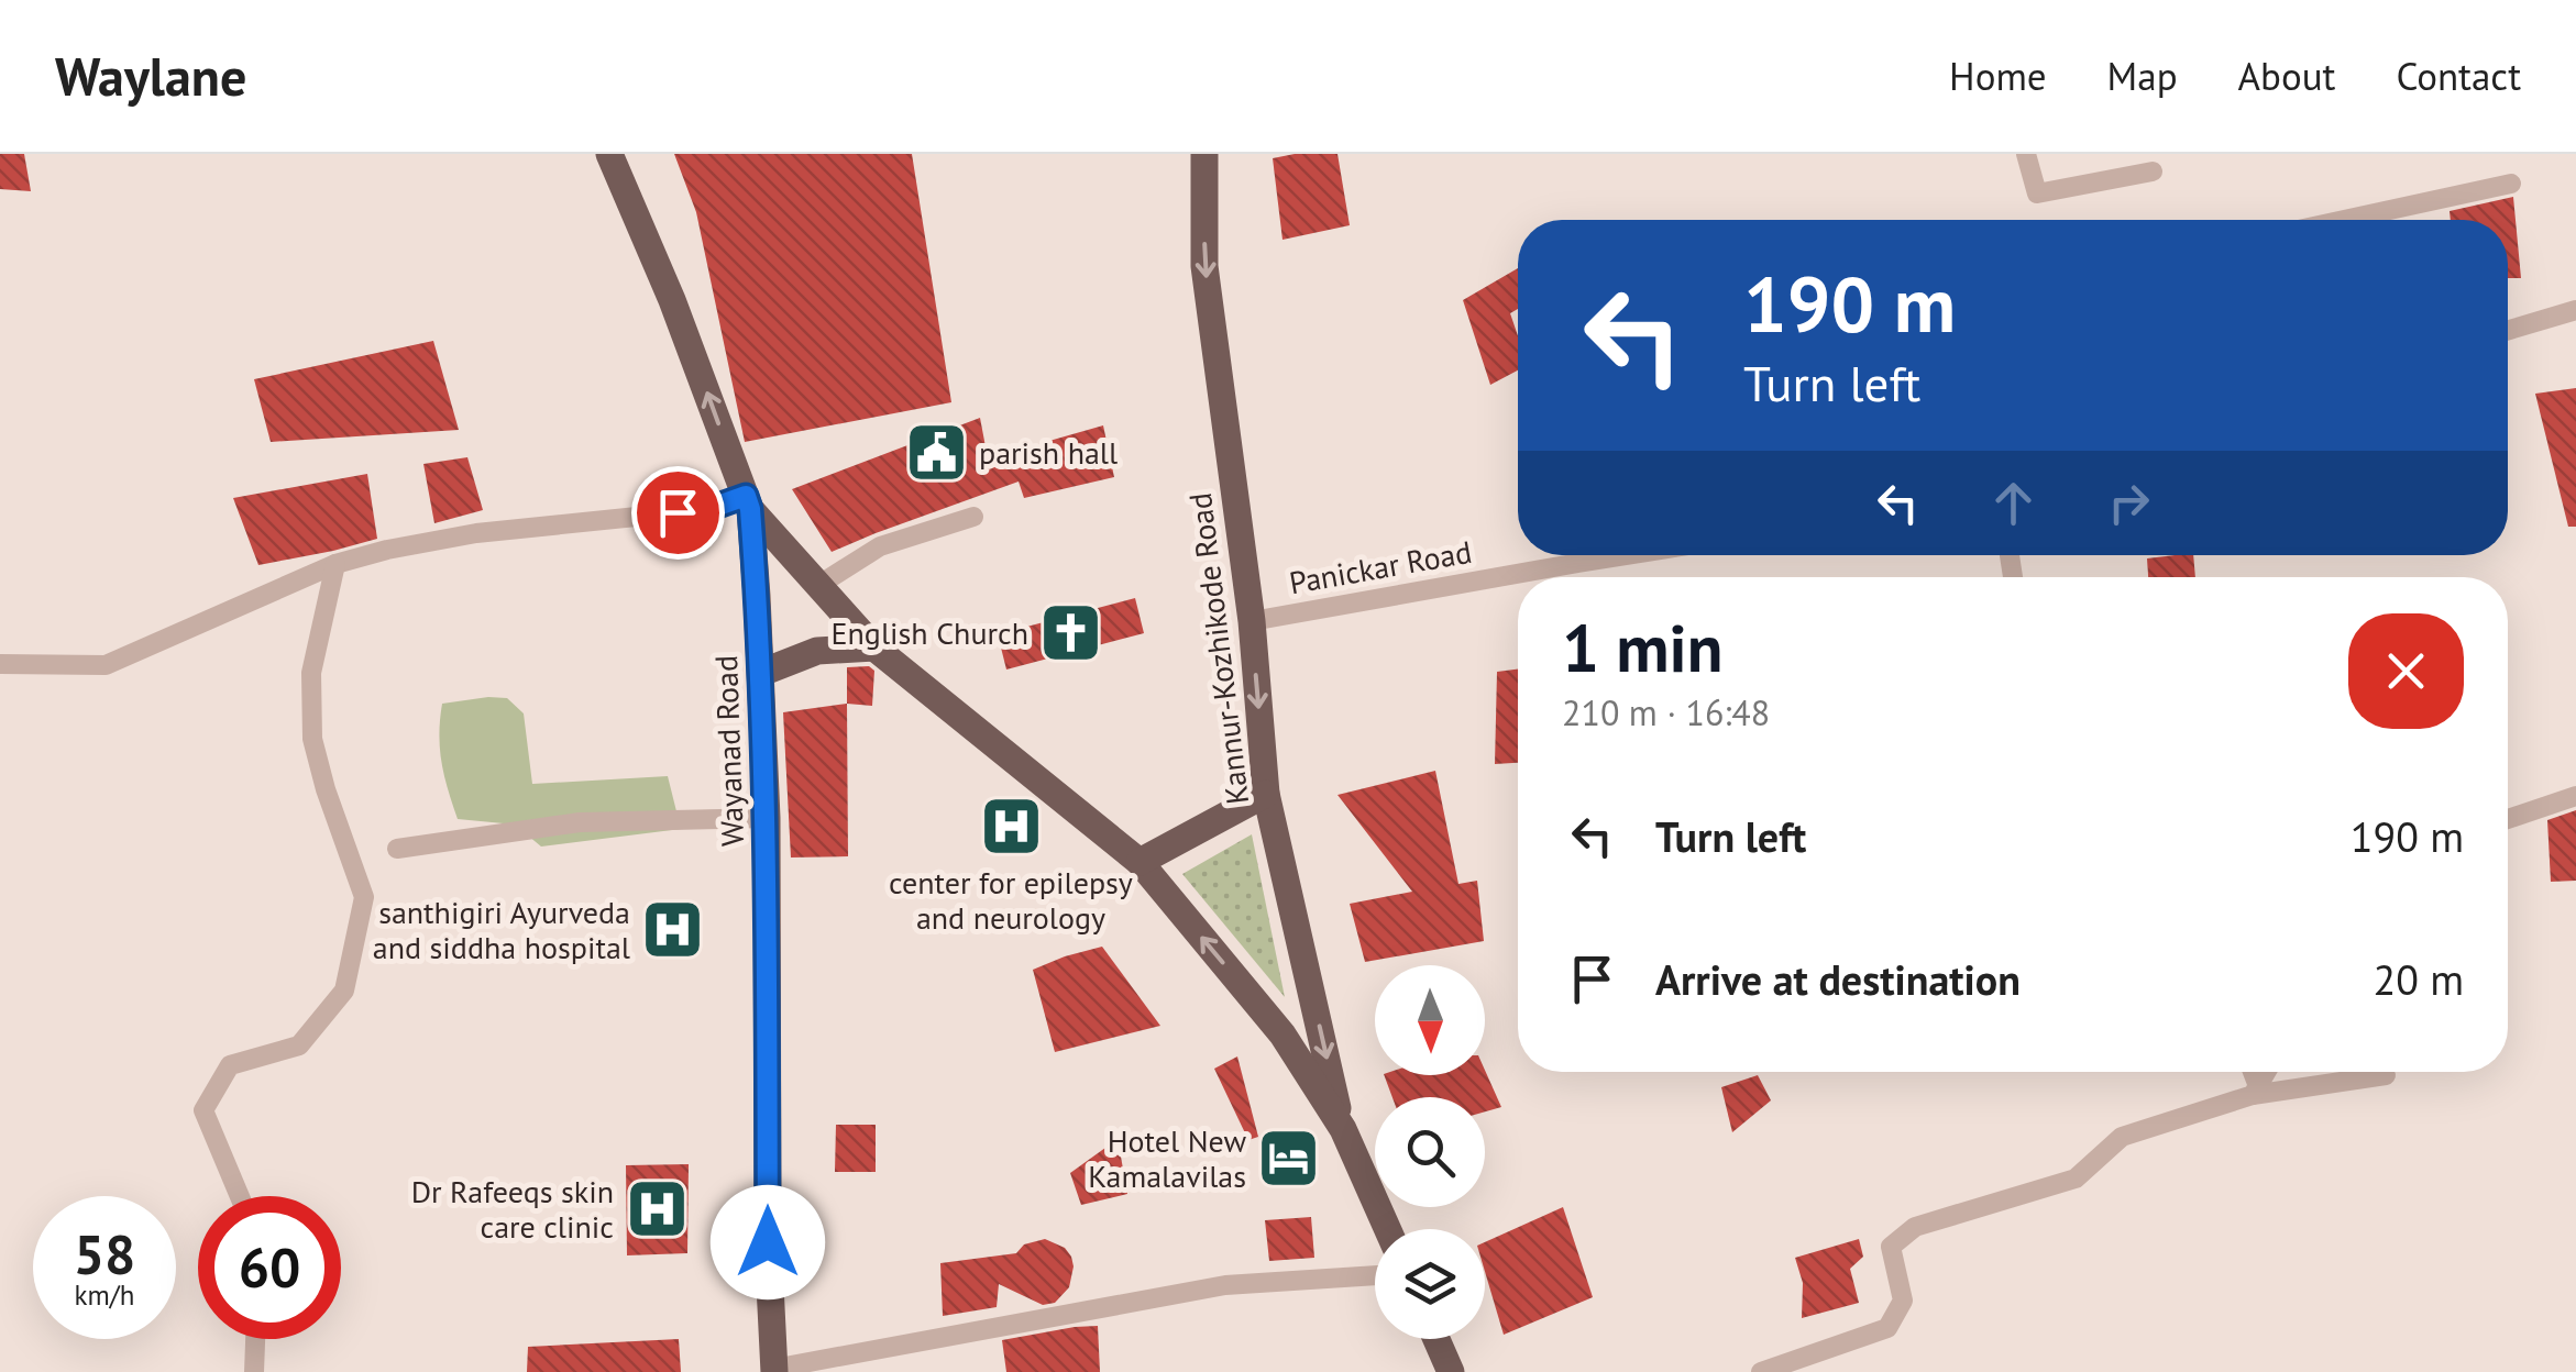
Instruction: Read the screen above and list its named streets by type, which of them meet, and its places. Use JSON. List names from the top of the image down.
{
  "streets": {
    "main road": ["Kannur-Kozhikode Road", "Wayanad Road"],
    "street": ["Panickar Road"]
  },
  "crossings": [
    ["Panickar Road", "Kannur-Kozhikode Road"]
  ],
  "one_way": ["Kannur-Kozhikode Road"],
  "places": {
    "public building": ["parish hall"],
    "church": ["English Church"],
    "hospital": ["center for epilepsy and neurology", "santhigiri Ayurveda and siddha hospital", "Dr Rafeeqs skin care clinic"],
    "hotel": ["Hotel New Kamalavilas"]
  },
  "north": "bottom",
  "page": {
    "header": "Waylane",
    "nav": [
      "Home",
      "Map",
      "About",
      "Contact"
    ],
    "turn": ["190 m", "Turn left"],
    "heading": ["1 min", "210 m · 16:48"],
    "list": [
      {
        "name": "Turn left",
        "value": "190 m"
      },
      {
        "name": "Arrive at destination",
        "value": "20 m"
      }
    ],
    "speed": "58 km/h",
    "limit": "60"
  }
}
